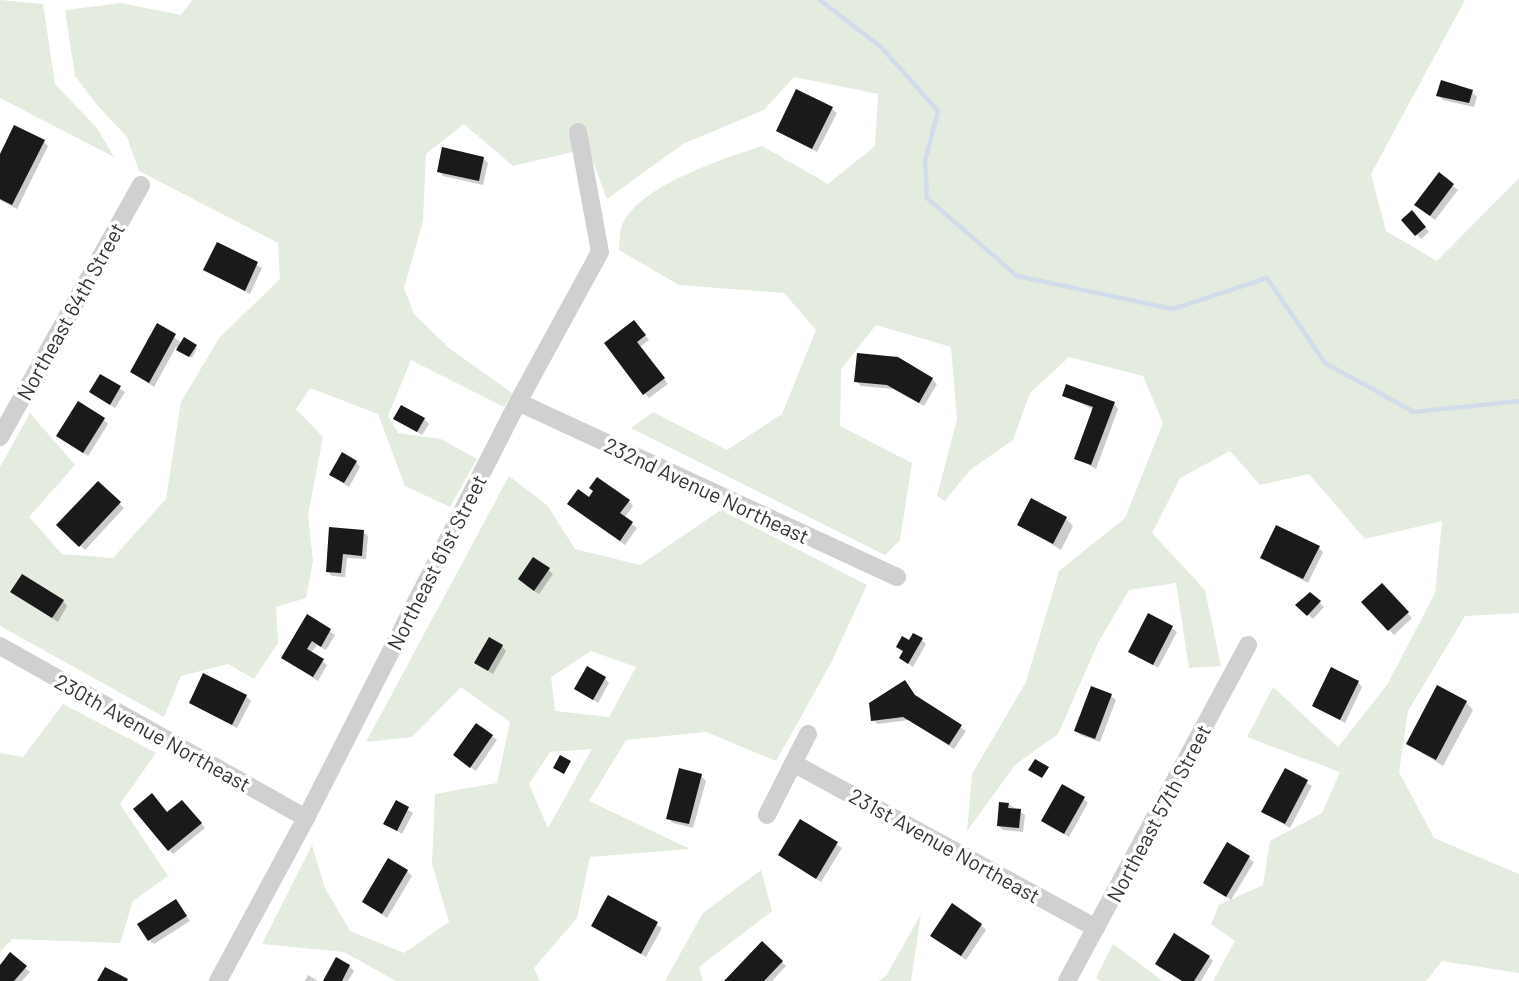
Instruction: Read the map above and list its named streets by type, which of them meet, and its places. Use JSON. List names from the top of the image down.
{
  "streets": {
    "street": [
      "Northeast 64th Street",
      "232nd Avenue Northeast",
      "Northeast 61st Street",
      "230th Avenue Northeast",
      "Northeast 57th Street",
      "231st Avenue Northeast"
    ]
  },
  "crossings": [
    ["232nd Avenue Northeast", "Northeast 61st Street"],
    ["Northeast 61st Street", "230th Avenue Northeast"],
    ["Northeast 57th Street", "231st Avenue Northeast"]
  ]
}
